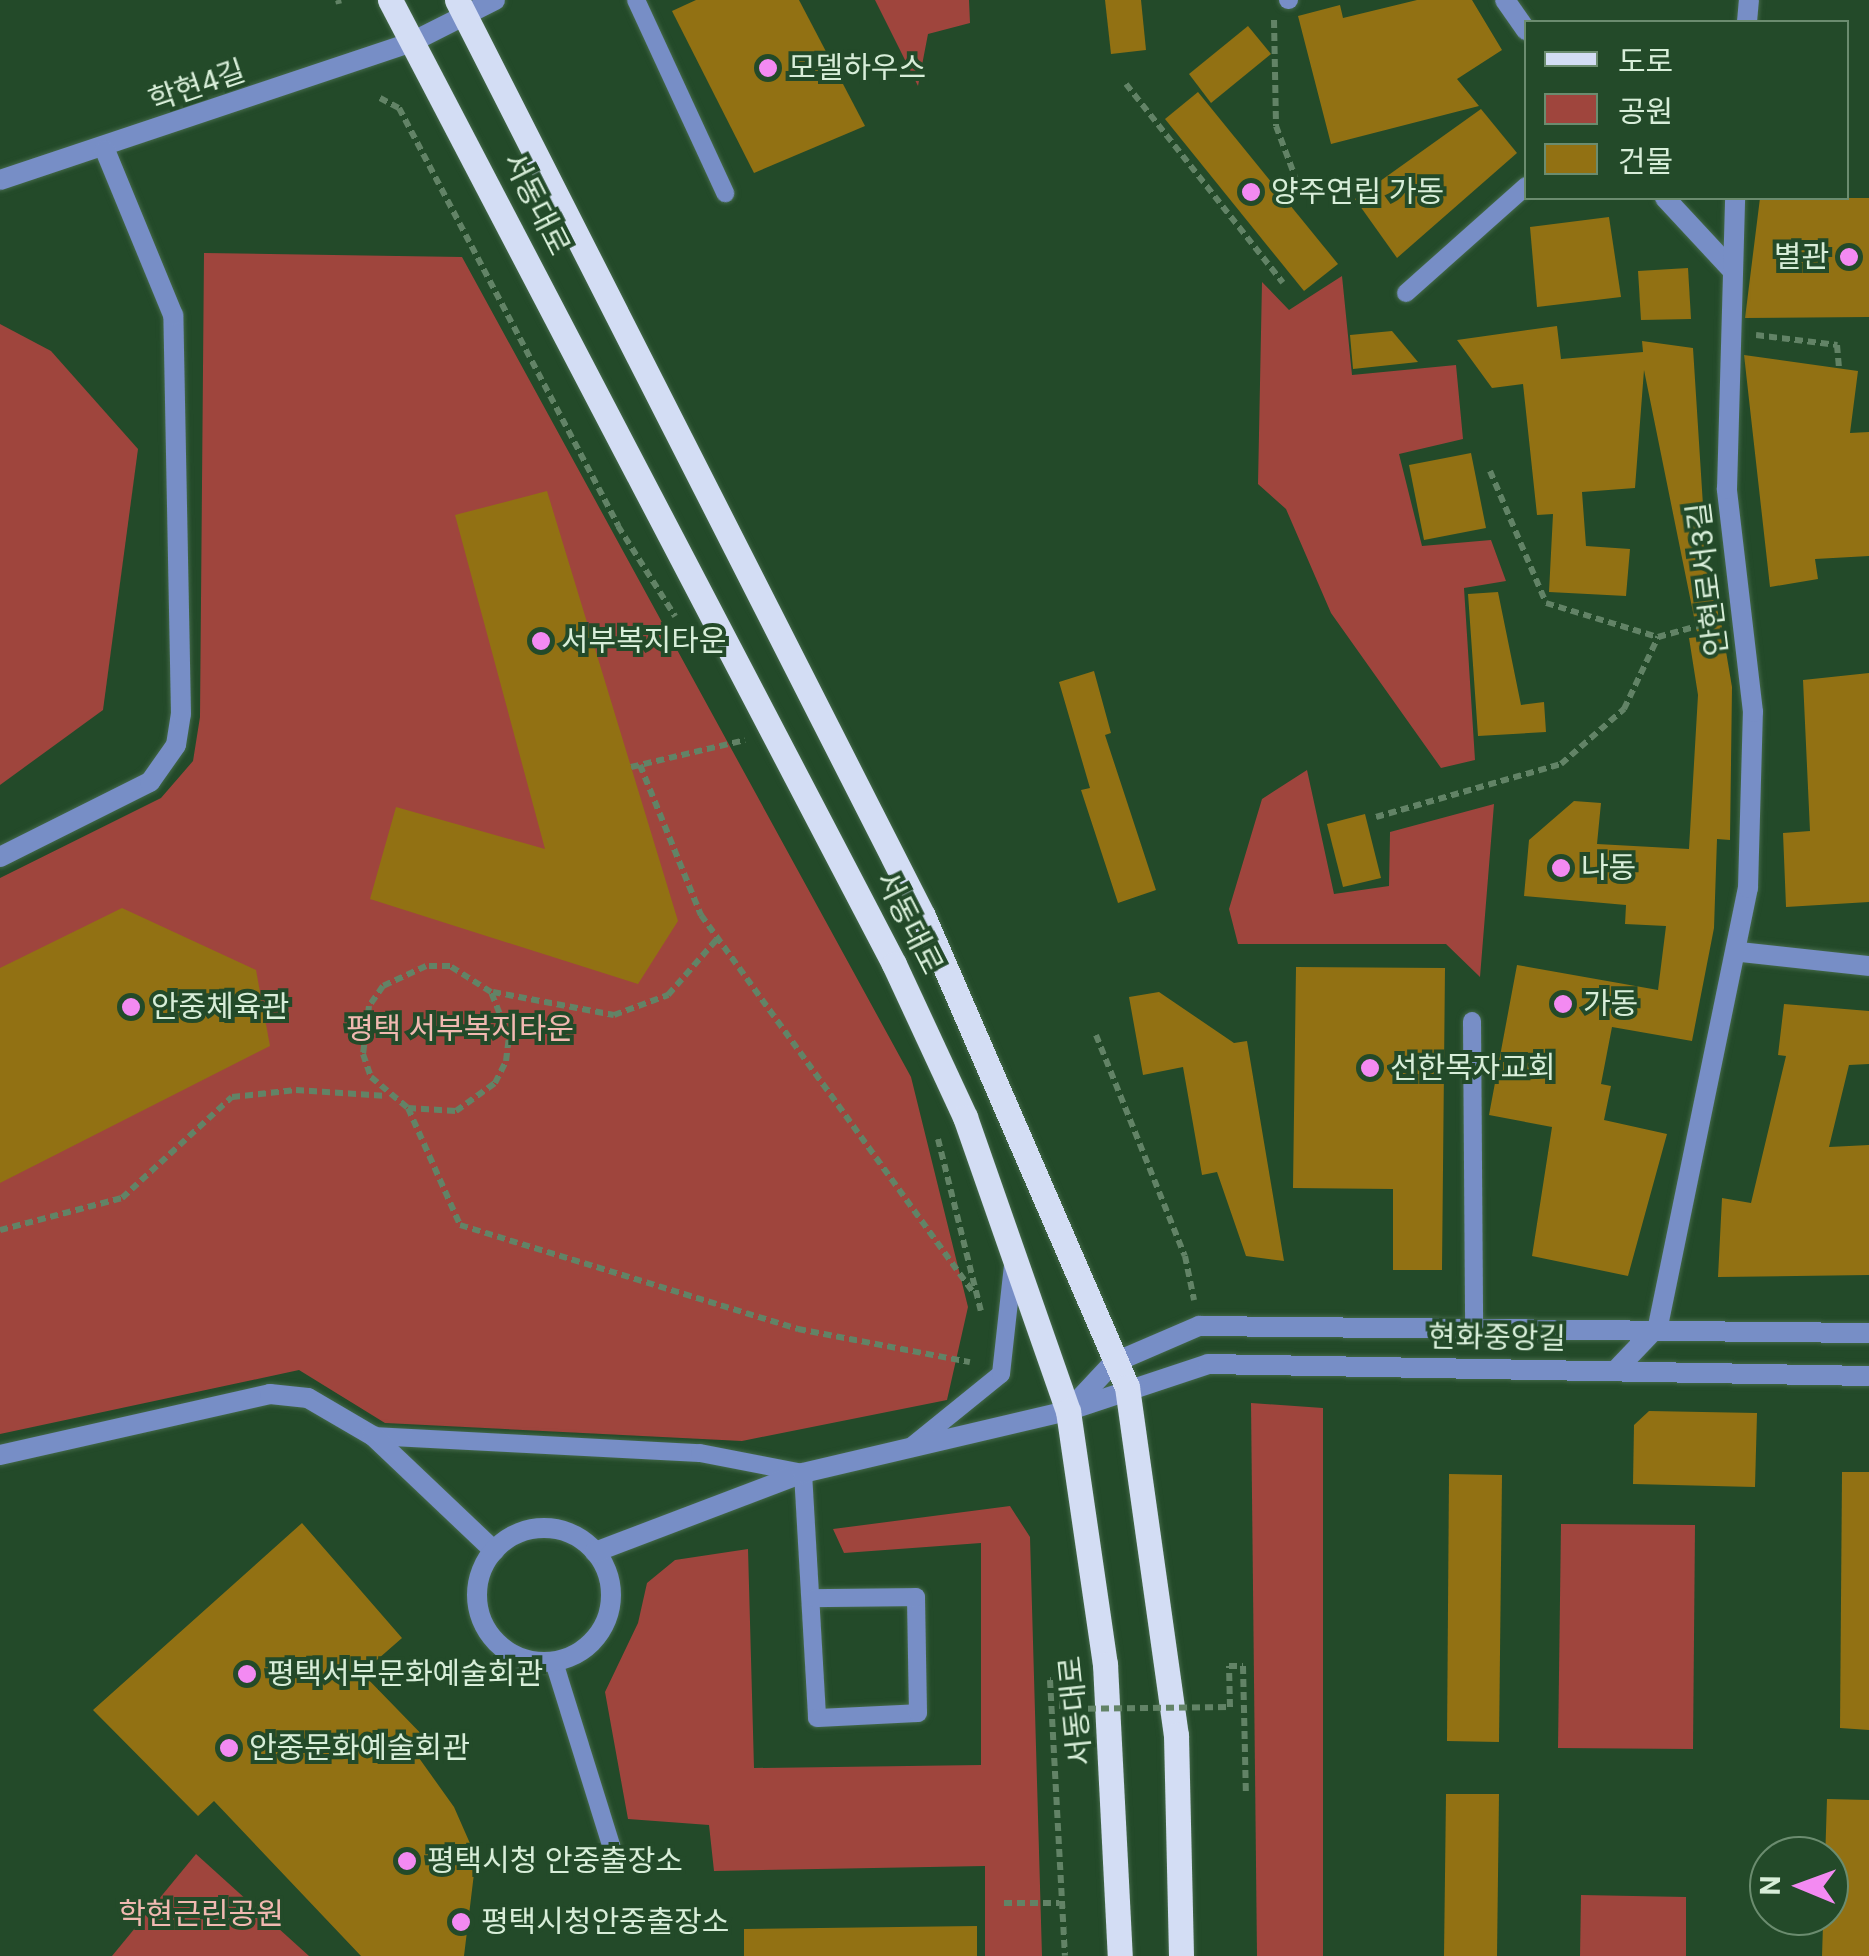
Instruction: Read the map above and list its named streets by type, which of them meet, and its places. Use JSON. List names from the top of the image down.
{
  "streets": {
    "main road": ["서동대로"],
    "street": ["학현4길", "안현로서3길", "현화중앙길"]
  },
  "crossings": [
    ["학현4길", "서동대로"],
    ["서동대로", "현화중앙길"]
  ],
  "parks": ["평택 서부복지타운", "학현근린공원"],
  "places": [
    "모델하우스",
    "양주연립 가동",
    "별관",
    "서부복지타운",
    "나동",
    "가동",
    "안중체육관",
    "선한목자교회",
    "평택서부문화예술회관",
    "안중문화예술회관",
    "평택시청 안중출장소",
    "평택시청안중출장소"
  ],
  "legend": ["도로", "공원", "건물"],
  "north": "left"
}
